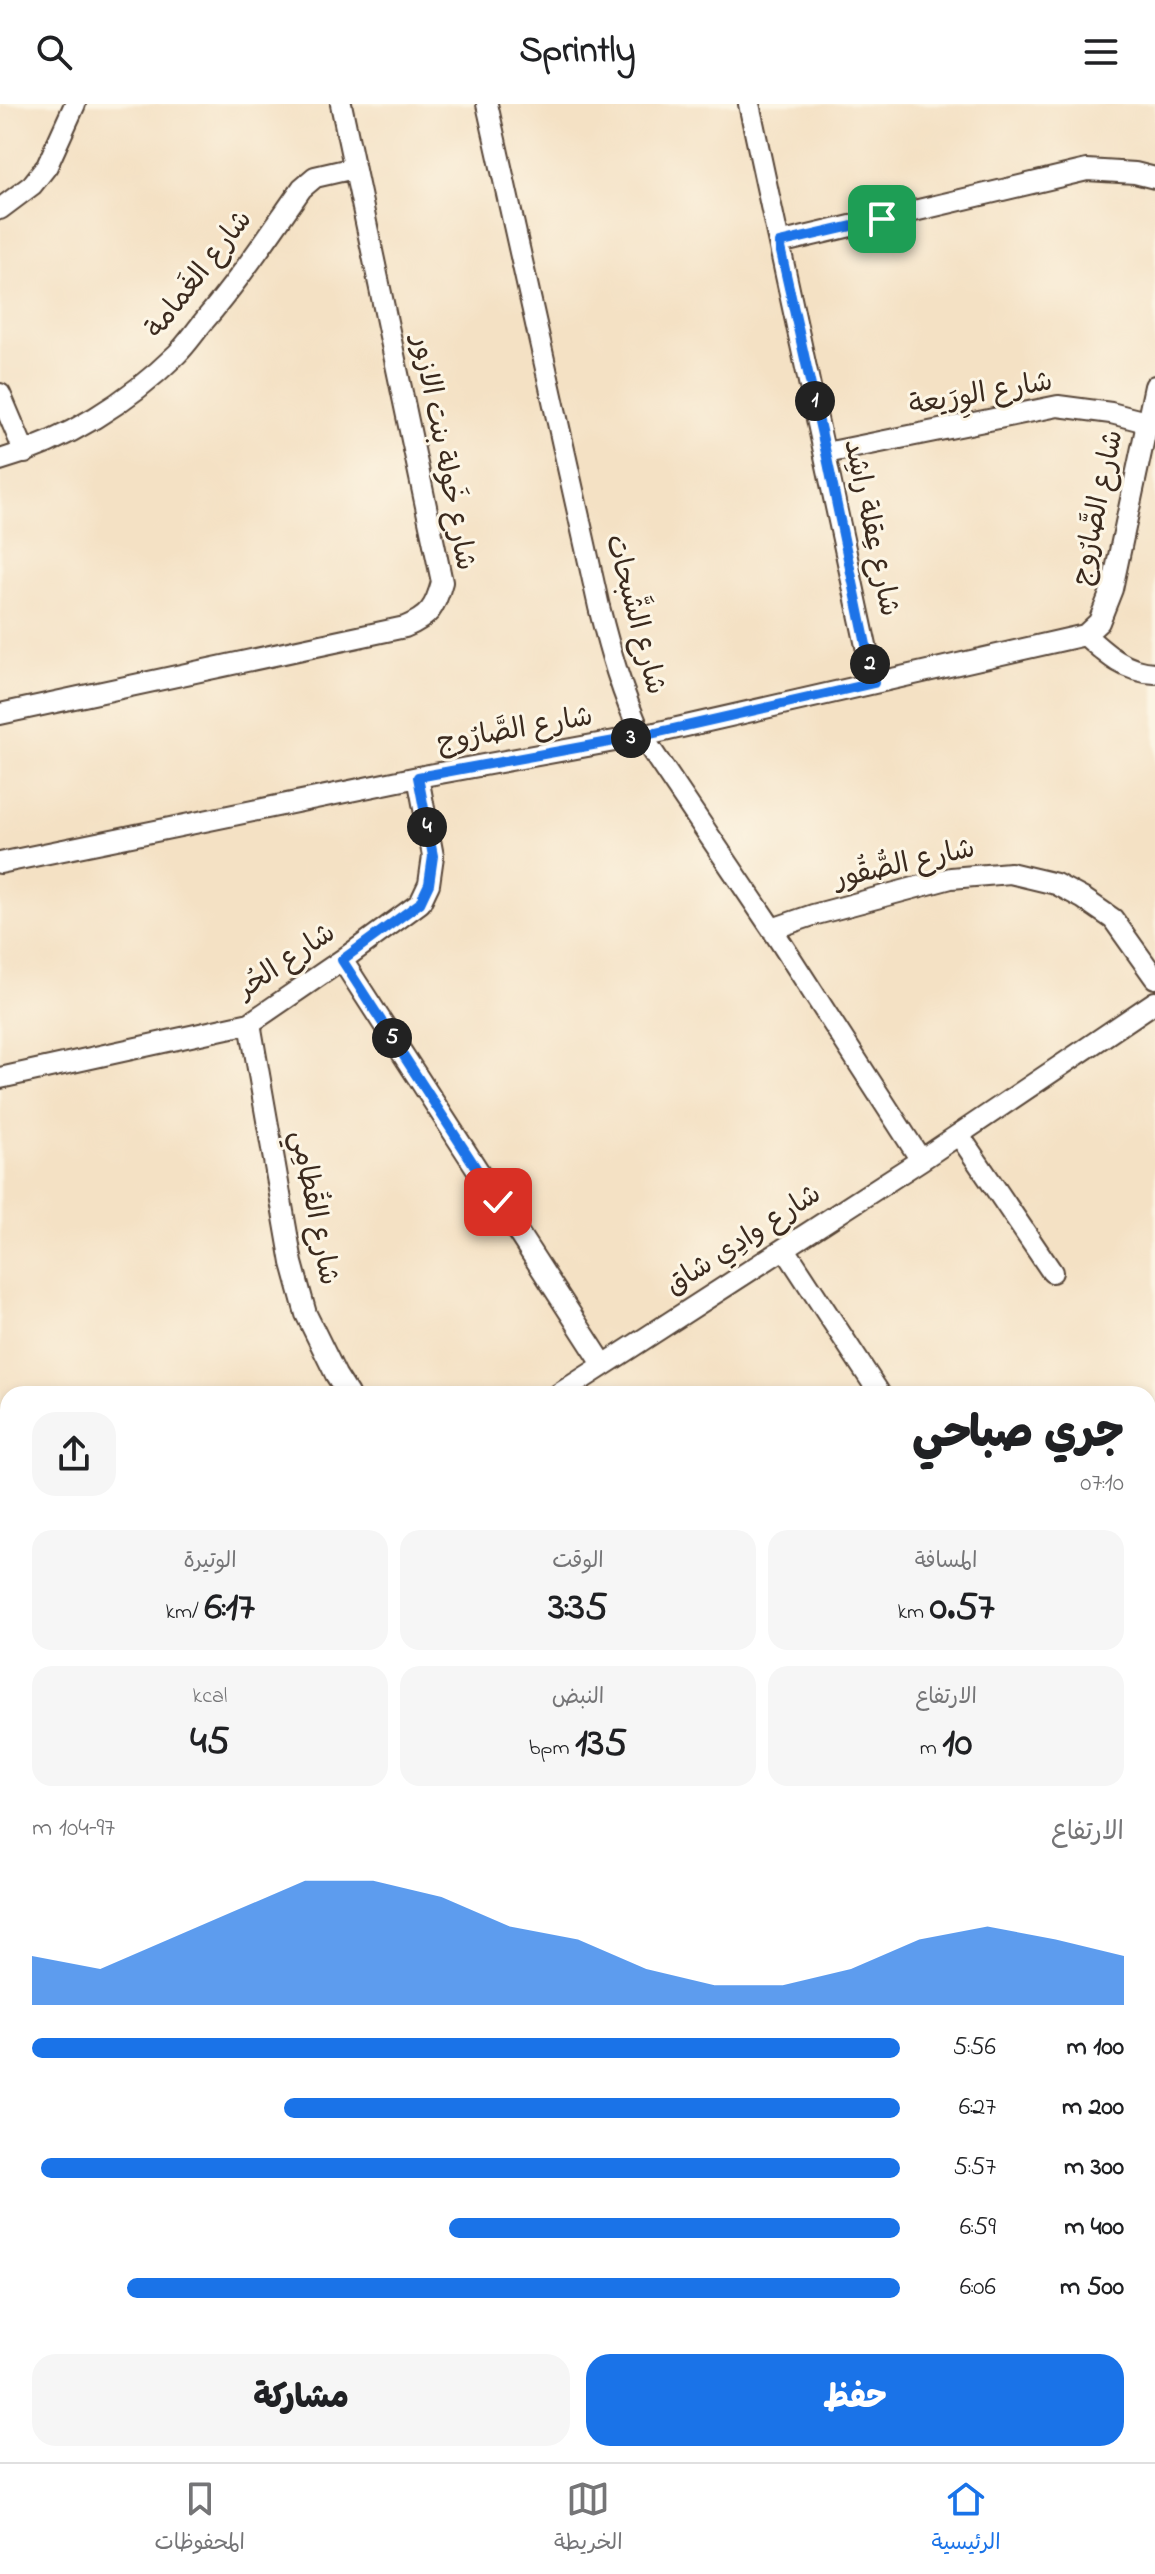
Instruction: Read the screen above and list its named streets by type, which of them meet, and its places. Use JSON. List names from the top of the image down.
{
  "streets": {
    "street": [
      "شارع الغَمامة",
      "شارع الوِرَيعة",
      "شارع خَولة بنت الازور",
      "شارع الصَّارُوج",
      "شارع عِقلة راشِد",
      "شارع الشَّبحات",
      "شارع الصُّقُور",
      "شارع الحُر",
      "شارع القُطامِي",
      "شارع وادِي شاق"
    ]
  },
  "crossings": [
    ["شارع الغَمامة", "شارع خَولة بنت الازور"],
    ["شارع الوِرَيعة", "شارع الصَّارُوج"],
    ["شارع الوِرَيعة", "شارع عِقلة راشِد"],
    ["شارع الصَّارُوج", "شارع عِقلة راشِد"],
    ["شارع الصَّارُوج", "شارع الشَّبحات"],
    ["شارع الصَّارُوج", "شارع الحُر"],
    ["شارع الشَّبحات", "شارع الصُّقُور"],
    ["شارع الشَّبحات", "شارع وادِي شاق"],
    ["شارع الحُر", "شارع القُطامِي"]
  ],
  "page": {
    "header": "Sprintly",
    "pins": [
      "1",
      "2",
      "3",
      "4",
      "5"
    ],
    "heading": ["جري صباحي", "07:10"],
    "stats": [
      ["المسافة", "0.57 km"],
      ["الوقت", "3:35"],
      ["الوتيرة", "6:17 /km"],
      ["الارتفاع", "10 m"],
      ["النبض", "135 bpm"],
      ["kcal", "45"]
    ],
    "chart": ["الارتفاع", "97–104 m"],
    "list": [
      {
        "name": "100 m",
        "note": "5:56"
      },
      {
        "name": "200 m",
        "note": "6:27"
      },
      {
        "name": "300 m",
        "note": "5:57"
      },
      {
        "name": "400 m",
        "note": "6:59"
      },
      {
        "name": "500 m",
        "note": "6:06"
      }
    ],
    "buttons": ["حفظ", "مشاركة"],
    "tabs": ["الرئيسية", "الخريطة", "المحفوظات"]
  }
}
